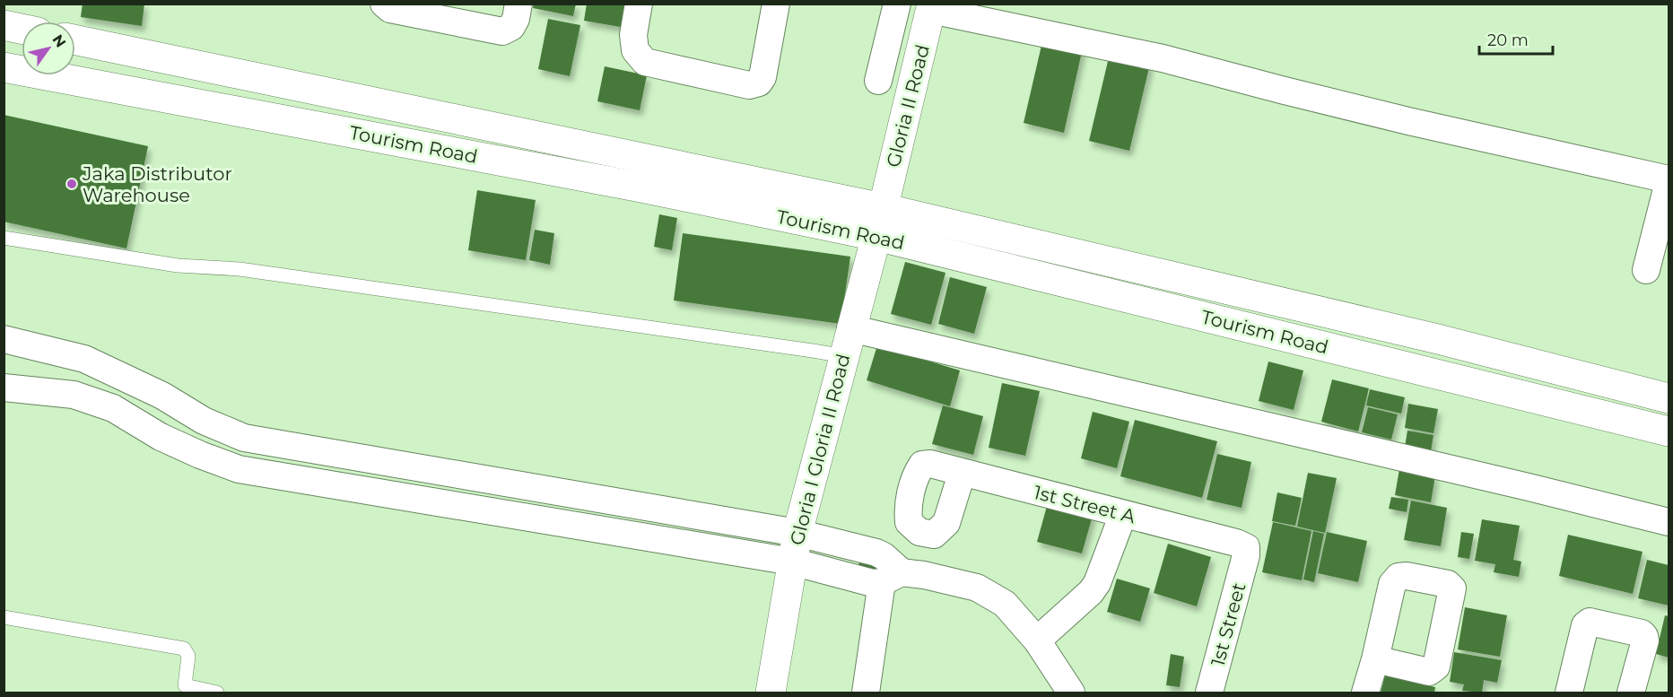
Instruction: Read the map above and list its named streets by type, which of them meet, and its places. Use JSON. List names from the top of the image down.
{
  "streets": {
    "main road": ["Gloria II Road", "Tourism Road", "Gloria I Gloria II Road"],
    "street": ["1st Street A", "1st Street"]
  },
  "crossings": [
    ["Gloria II Road", "Tourism Road"],
    ["Gloria II Road", "Gloria I Gloria II Road"],
    ["Tourism Road", "Gloria I Gloria II Road"],
    ["1st Street A", "1st Street"]
  ],
  "places": ["Jaka Distributor Warehouse"],
  "scale_bar": "20 m",
  "north": "top right"
}
